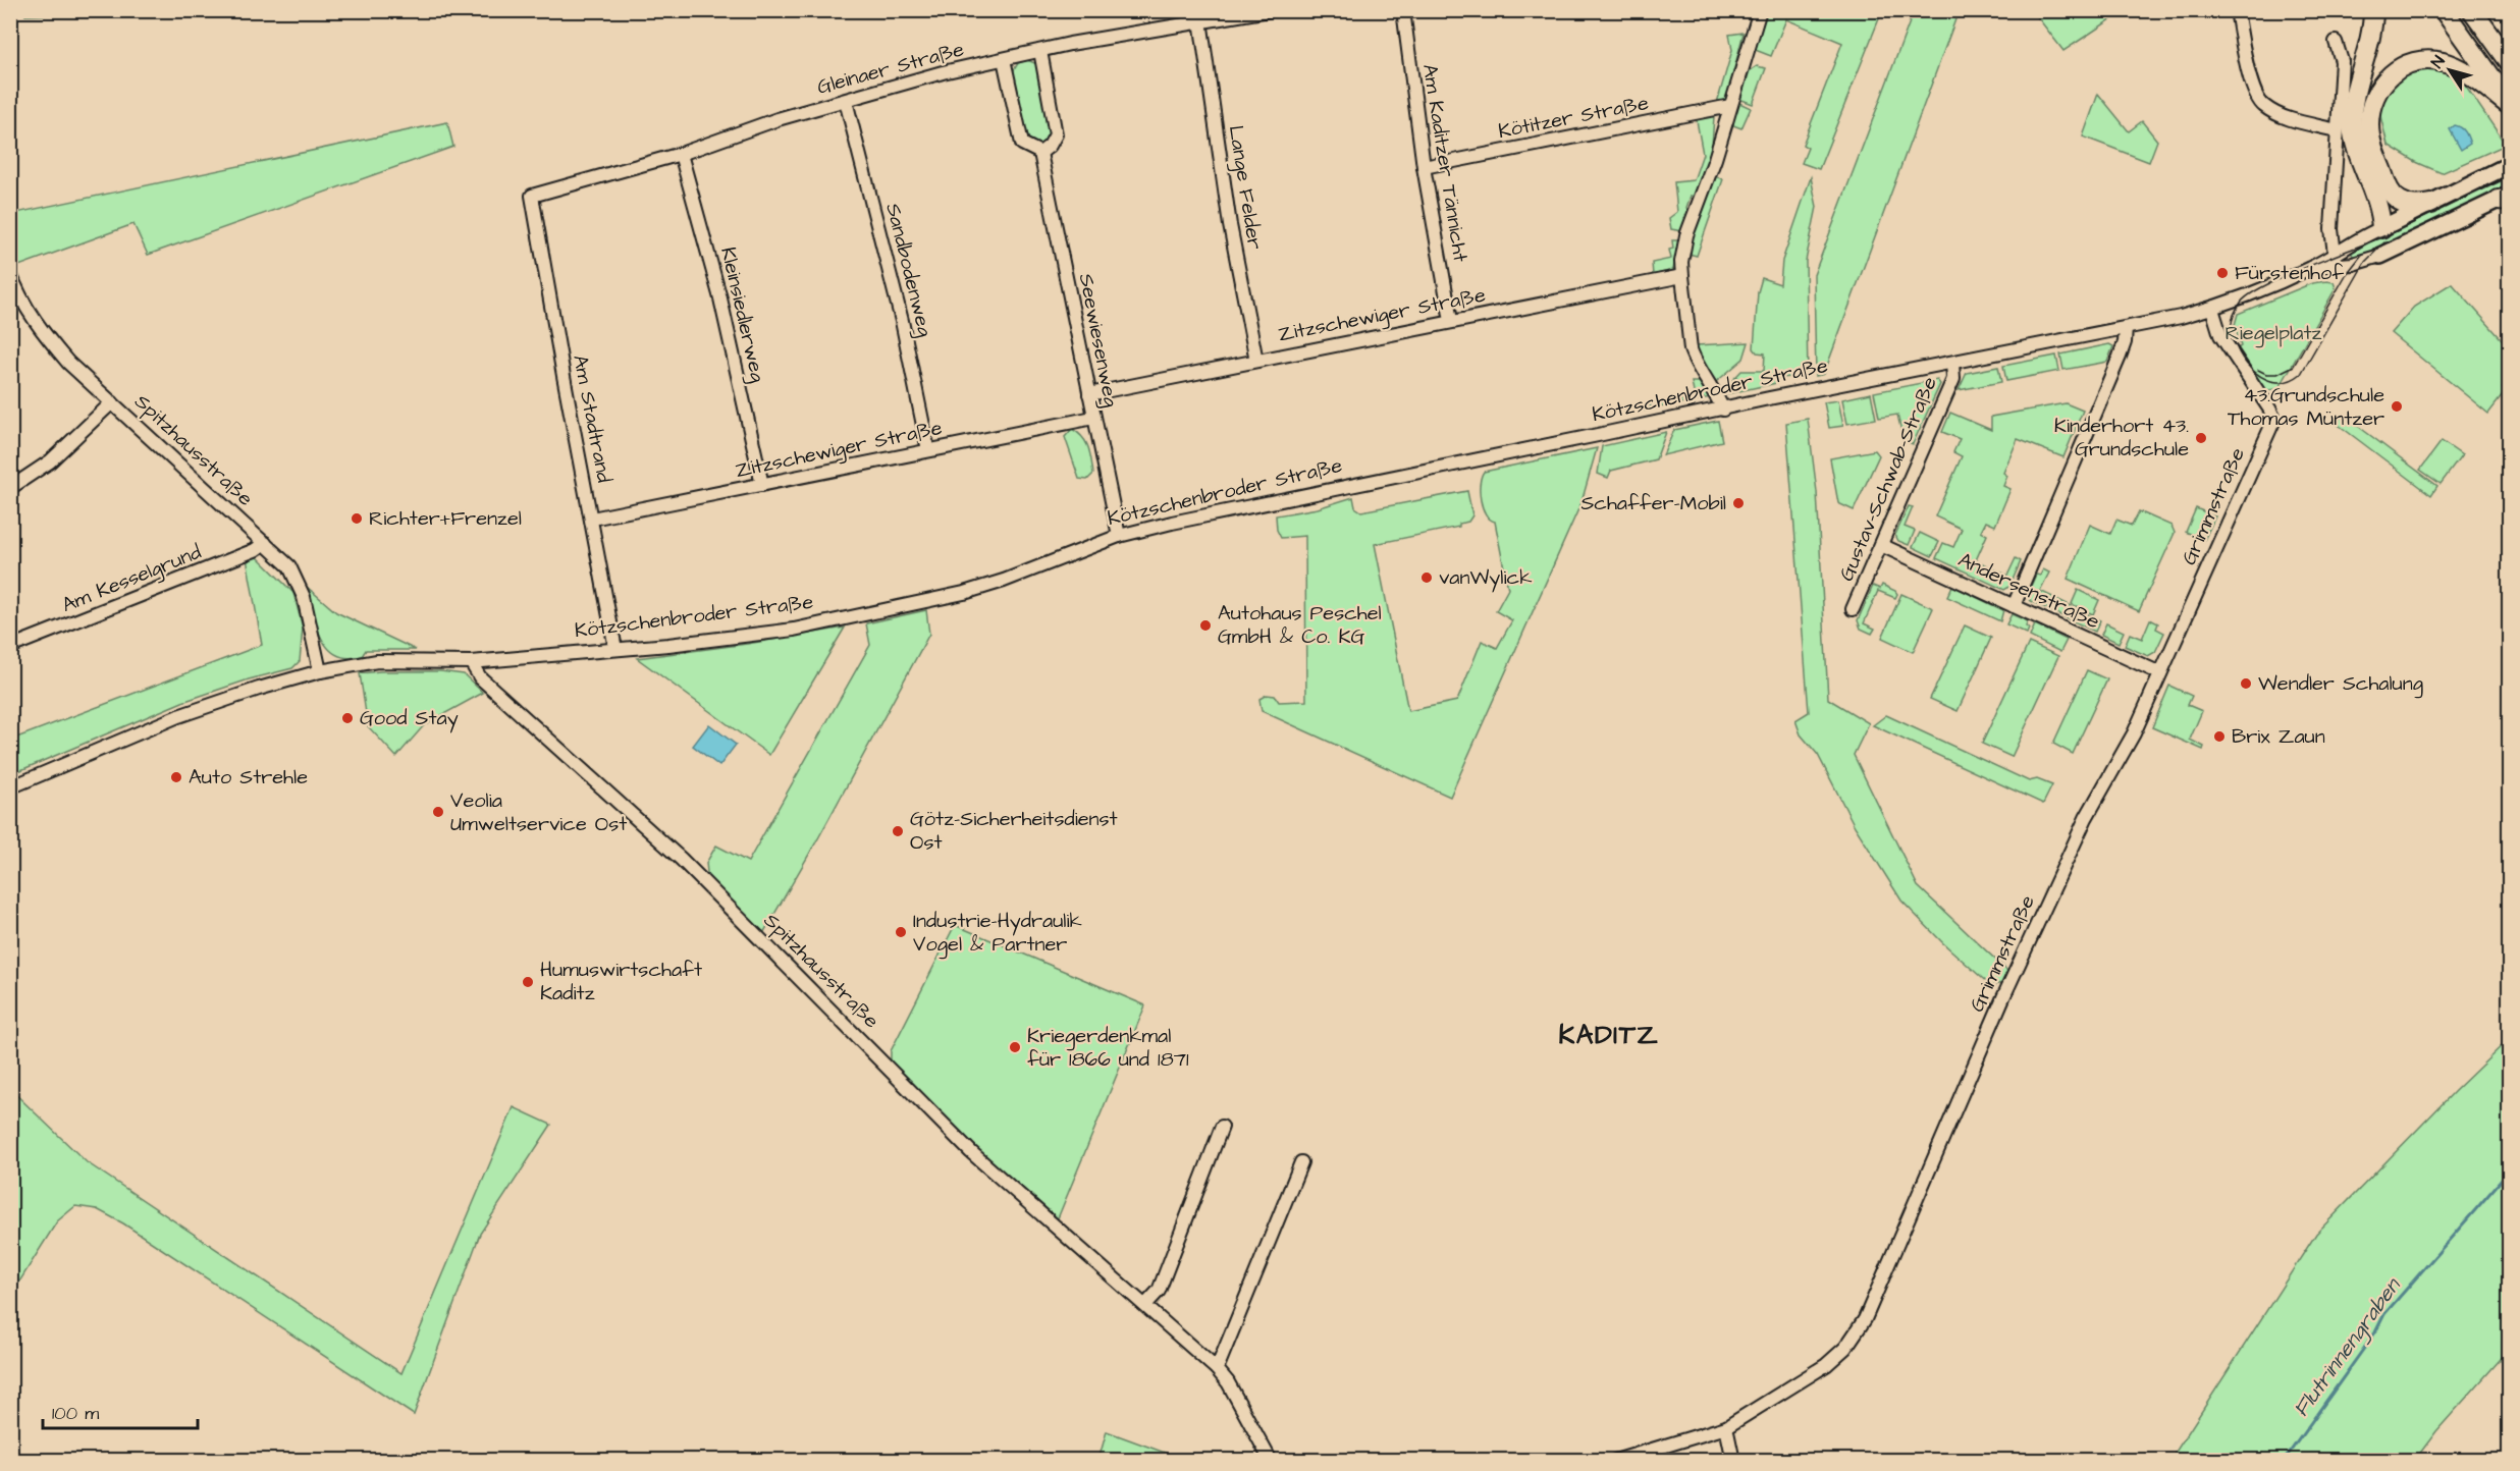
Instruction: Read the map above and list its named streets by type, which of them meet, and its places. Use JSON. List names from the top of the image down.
{
  "streets": {
    "main road": ["Kötzschenbroder Straße"],
    "street": [
      "Gleinaer Straße",
      "Kötitzer Straße",
      "Am Kaditzer Tännicht",
      "Lange Felder",
      "Sandbodenweg",
      "Kleinsiedlerweg",
      "Zitzschewiger Straße",
      "Seewiesenweg",
      "Am Stadtrand",
      "Spitzhausstraße",
      "Gustav-Schwab-Straße",
      "Grimmstraße",
      "Am Kesselgrund",
      "Andersenstraße"
    ]
  },
  "crossings": [
    ["Gleinaer Straße", "Lange Felder"],
    ["Gleinaer Straße", "Sandbodenweg"],
    ["Gleinaer Straße", "Kleinsiedlerweg"],
    ["Gleinaer Straße", "Am Stadtrand"],
    ["Kötitzer Straße", "Am Kaditzer Tännicht"],
    ["Am Kaditzer Tännicht", "Zitzschewiger Straße"],
    ["Lange Felder", "Zitzschewiger Straße"],
    ["Sandbodenweg", "Zitzschewiger Straße"],
    ["Kleinsiedlerweg", "Zitzschewiger Straße"],
    ["Zitzschewiger Straße", "Seewiesenweg"],
    ["Zitzschewiger Straße", "Am Stadtrand"],
    ["Seewiesenweg", "Kötzschenbroder Straße"],
    ["Kötzschenbroder Straße", "Am Stadtrand"],
    ["Kötzschenbroder Straße", "Spitzhausstraße"],
    ["Kötzschenbroder Straße", "Gustav-Schwab-Straße"],
    ["Kötzschenbroder Straße", "Grimmstraße"],
    ["Spitzhausstraße", "Am Kesselgrund"],
    ["Gustav-Schwab-Straße", "Andersenstraße"],
    ["Grimmstraße", "Andersenstraße"]
  ],
  "districts": ["KADITZ"],
  "water": ["Flutrinnengraben"],
  "parks": ["Riegelplatz"],
  "places": [
    "Fürstenhof",
    "43.Grundschule Thomas Müntzer",
    "Kinderhort 43. Grundschule",
    "Schaffer-Mobil",
    "Richter+Frenzel",
    "vanWylick",
    "Autohaus Peschel GmbH & Co. KG",
    "Wendler Schalung",
    "Good Stay",
    "Brix Zaun",
    "Auto Strehle",
    "Veolia Umweltservice Ost",
    "Götz-Sicherheitsdienst Ost",
    "Industrie-Hydraulik Vogel & Partner",
    "Humuswirtschaft Kaditz",
    "Kriegerdenkmal für 1866 und 1871"
  ],
  "scale_bar": "100 m",
  "north": "top left"
}
